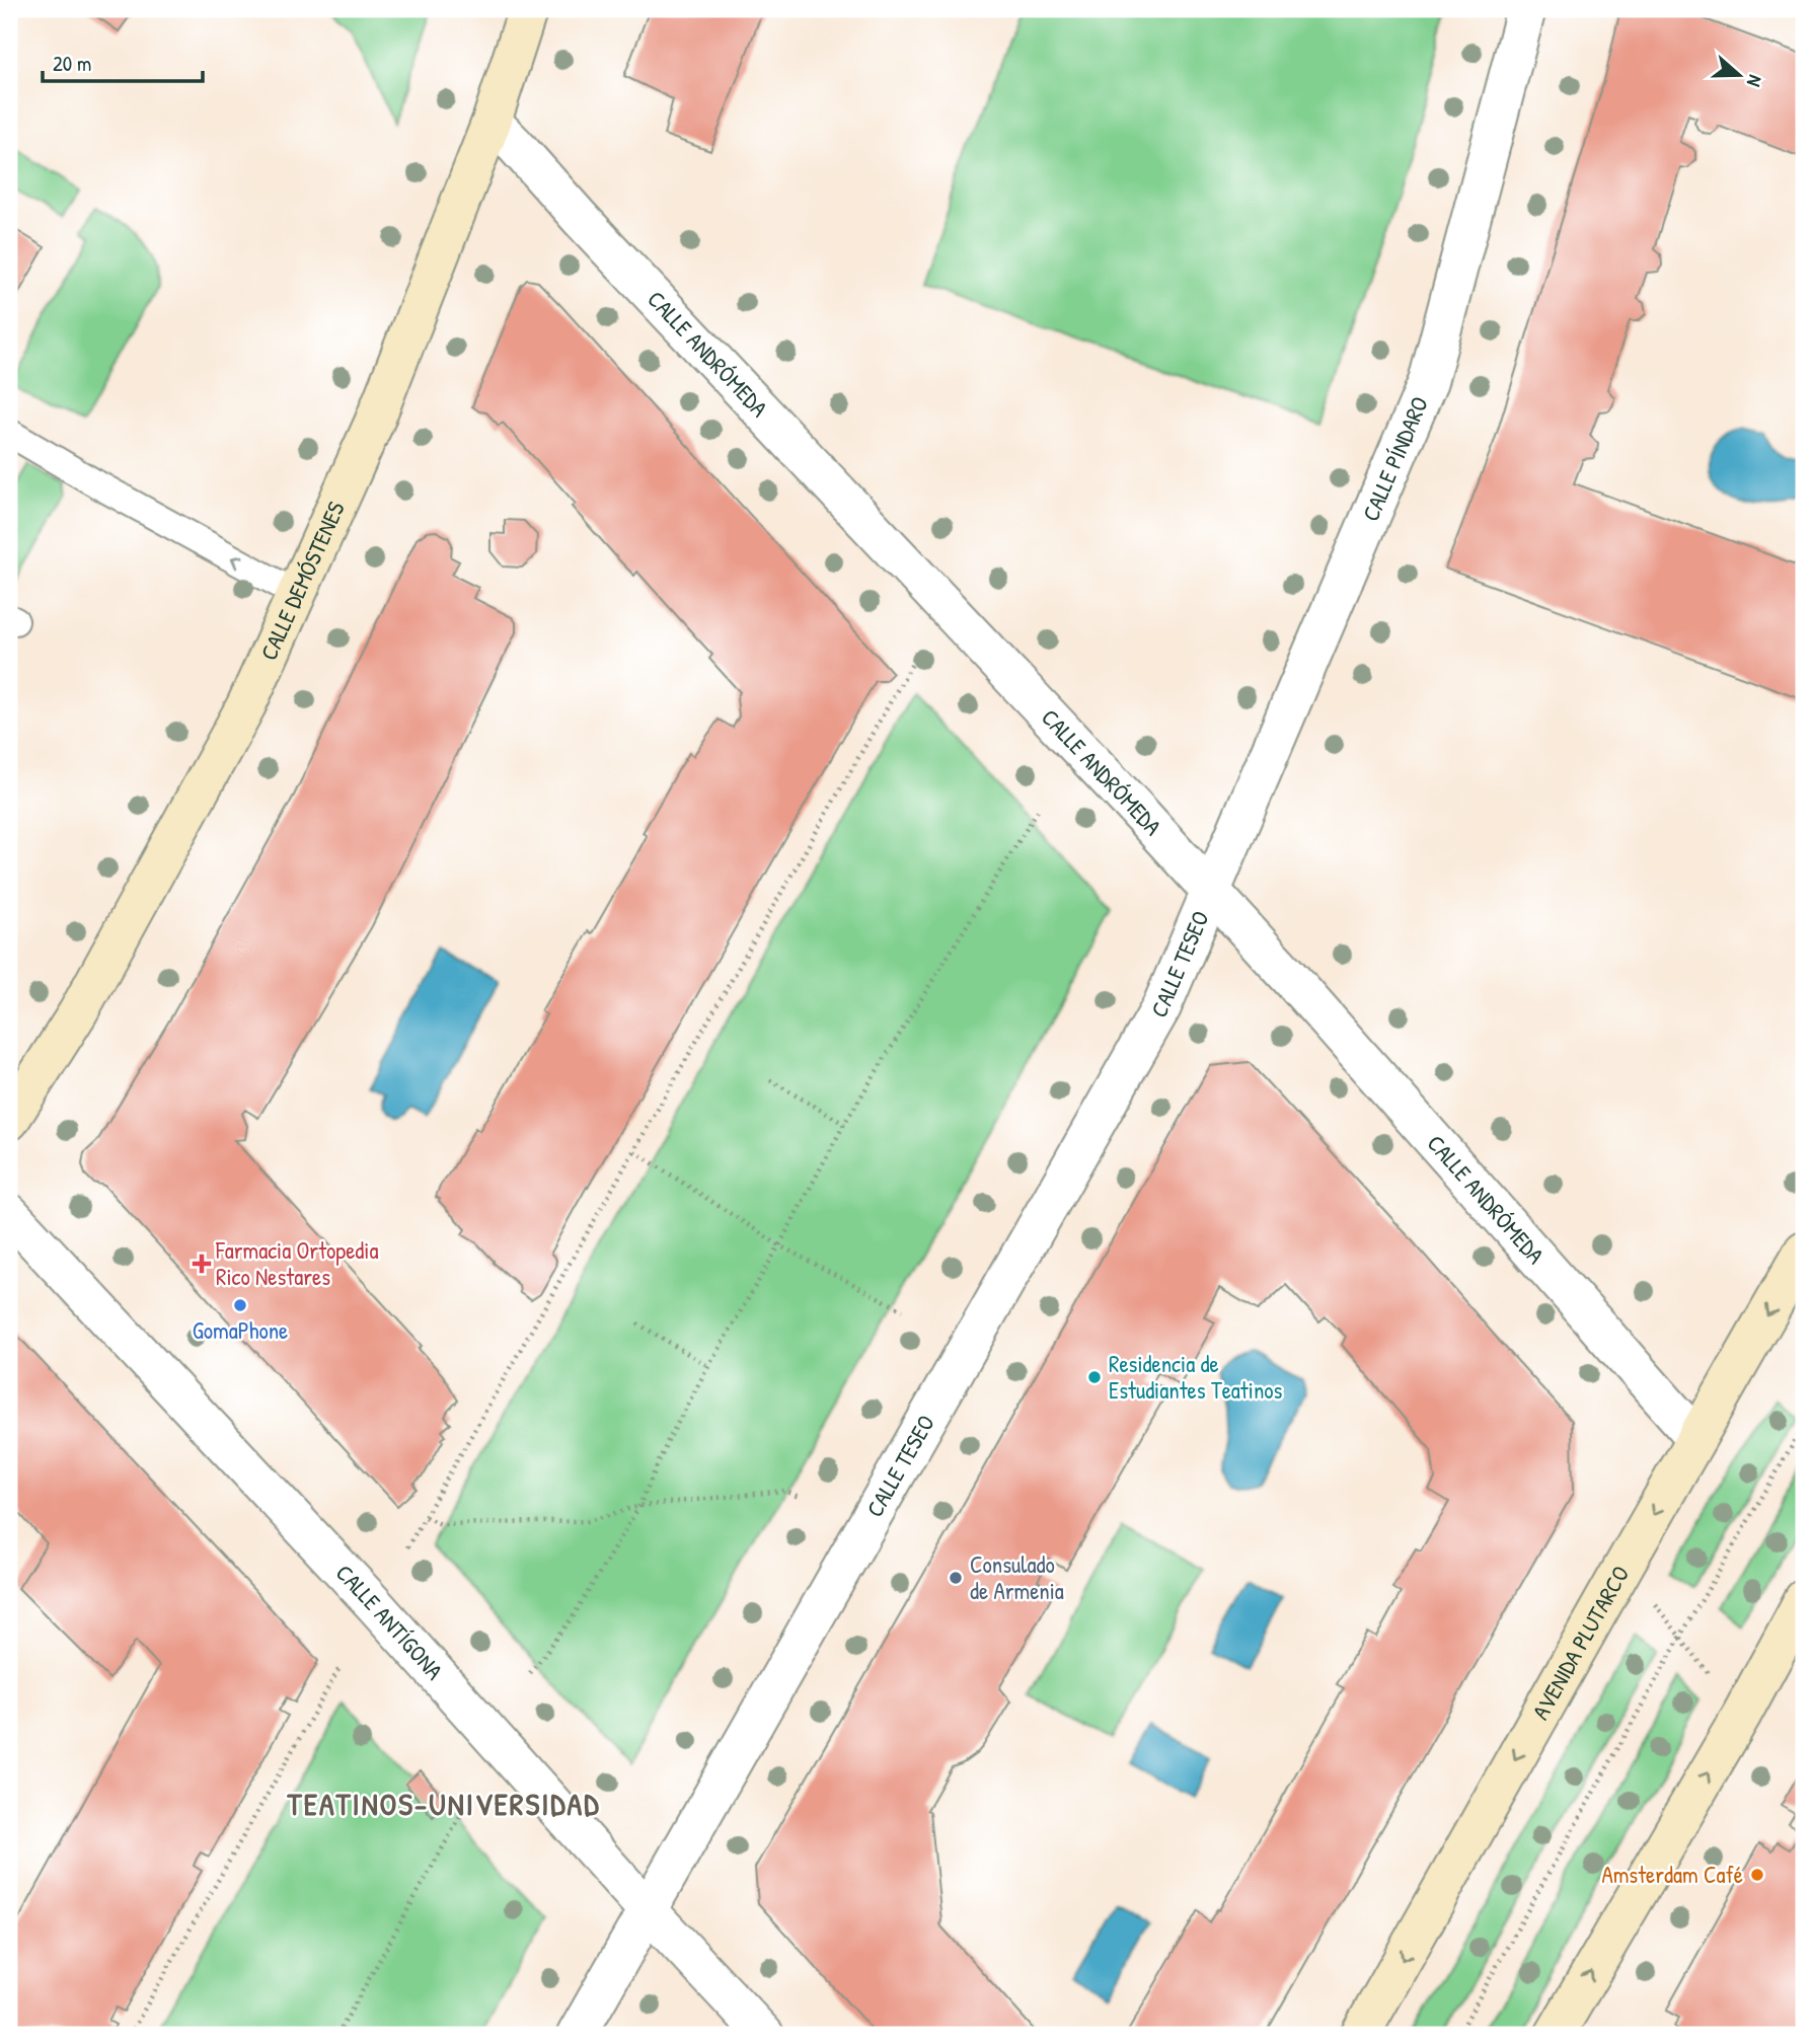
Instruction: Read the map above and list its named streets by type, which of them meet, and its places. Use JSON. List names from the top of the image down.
{
  "streets": {
    "main road": ["CALLE DEMÓSTENES", "AVENIDA PLUTARCO"],
    "street": [
      "CALLE ANDRÓMEDA",
      "CALLE PÍNDARO",
      "CALLE TESEO",
      "CALLE ANTÍGONA"
    ]
  },
  "crossings": [
    ["CALLE ANDRÓMEDA", "CALLE PÍNDARO"],
    ["CALLE ANDRÓMEDA", "CALLE DEMÓSTENES"],
    ["CALLE ANDRÓMEDA", "CALLE TESEO"],
    ["CALLE ANDRÓMEDA", "AVENIDA PLUTARCO"],
    ["CALLE PÍNDARO", "CALLE TESEO"],
    ["CALLE TESEO", "CALLE ANTÍGONA"]
  ],
  "districts": ["TEATINOS-UNIVERSIDAD"],
  "places": {
    "health": ["Farmacia Ortopedia Rico Nestares"],
    "other": [
      "GomaPhone",
      "Residencia de Estudiantes Teatinos",
      "Consulado de Armenia",
      "Amsterdam Café"
    ]
  },
  "scale_bar": "20 m",
  "north": "right"
}
